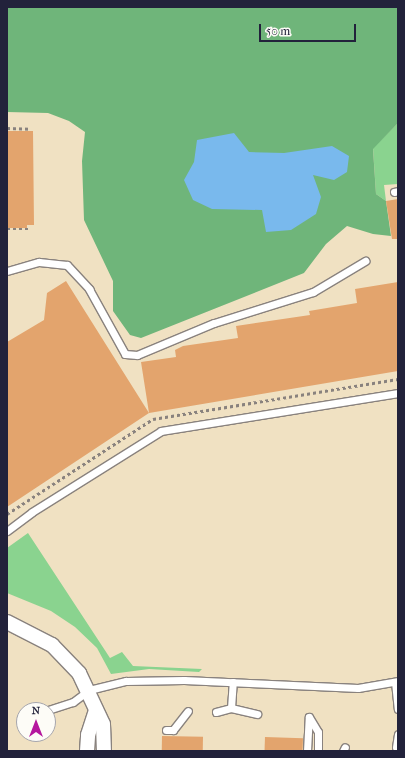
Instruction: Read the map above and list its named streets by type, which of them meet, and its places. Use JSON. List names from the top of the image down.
{
  "scale_bar": "50 m",
  "north": "top"
}
